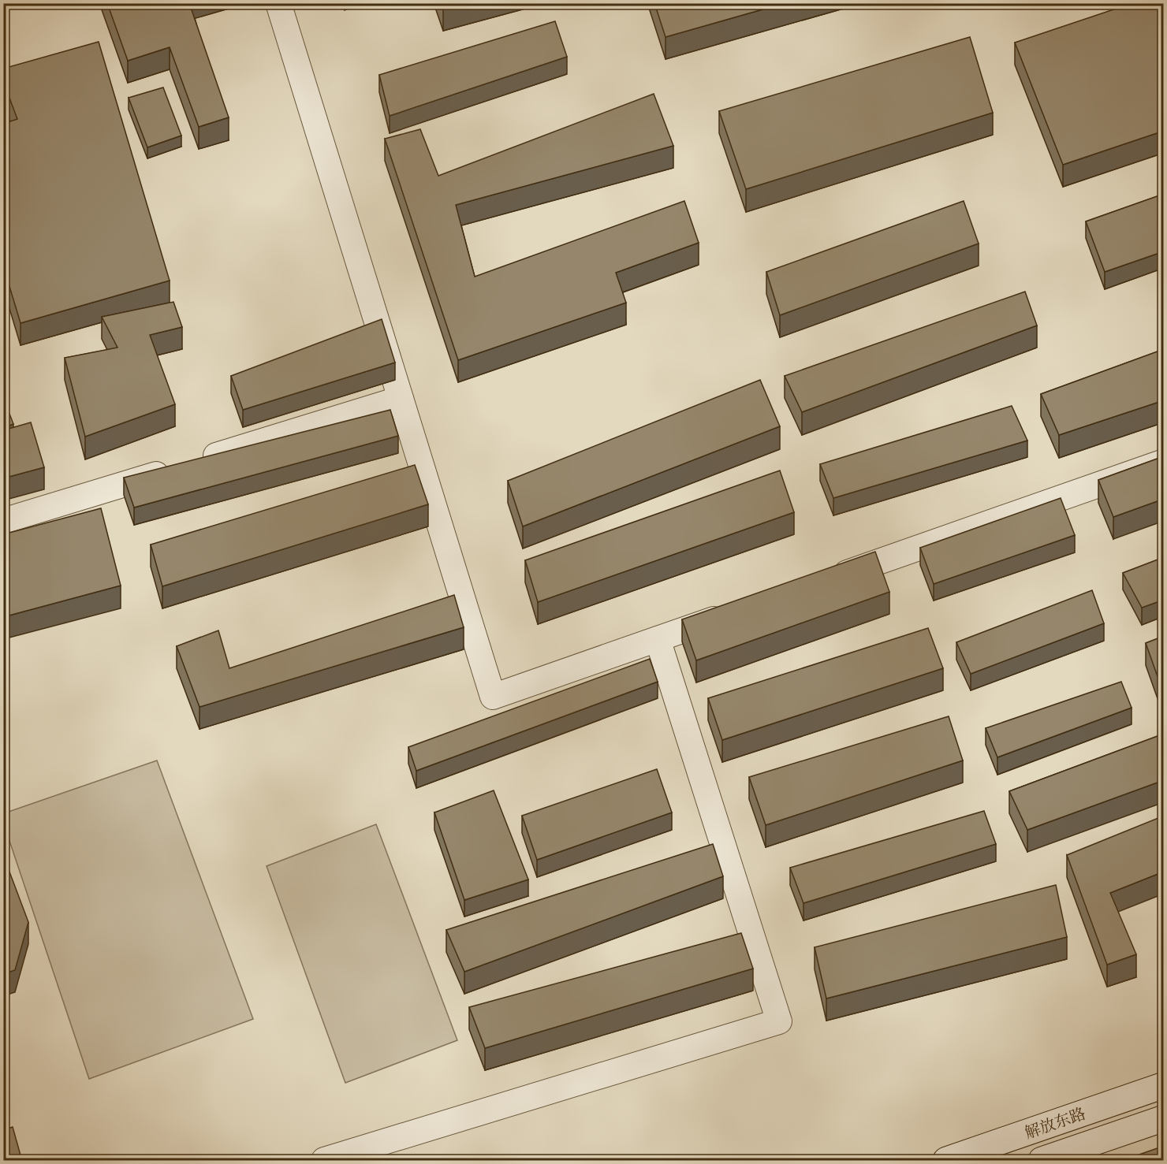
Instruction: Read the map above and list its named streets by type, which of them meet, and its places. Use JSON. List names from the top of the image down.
{
  "streets": {
    "main road": ["解放东路"]
  }
}
